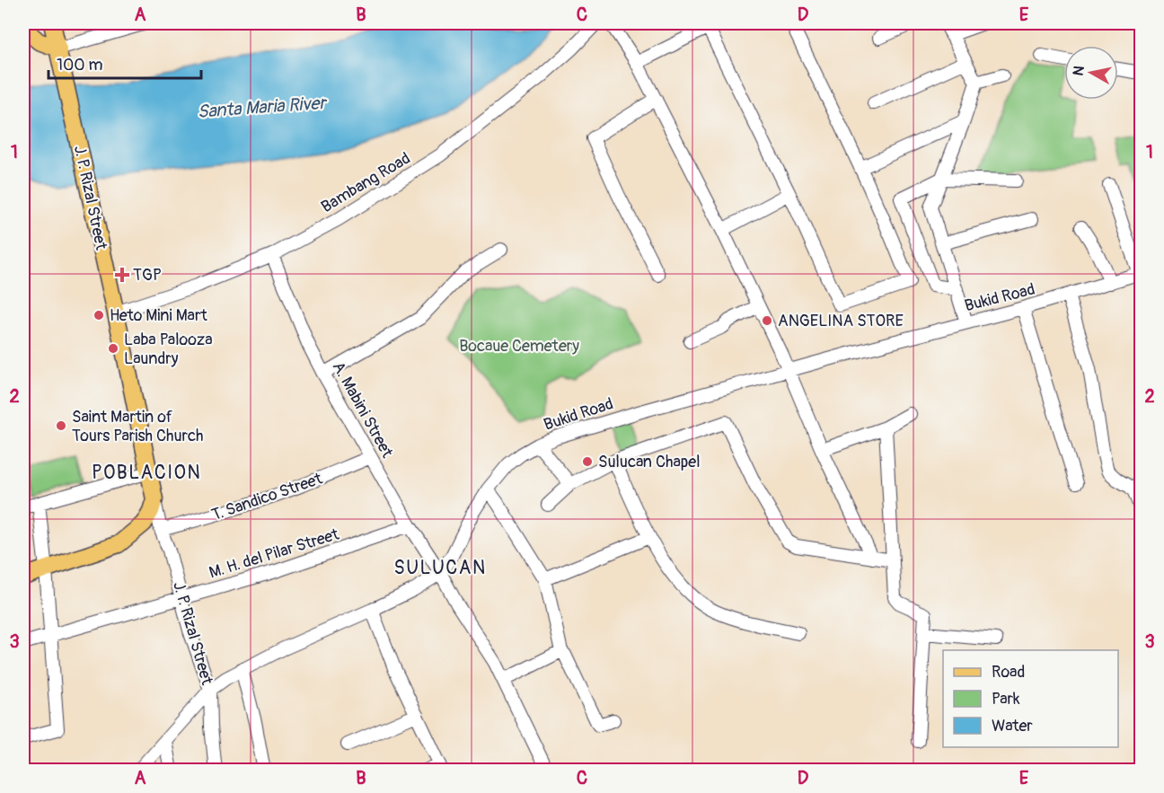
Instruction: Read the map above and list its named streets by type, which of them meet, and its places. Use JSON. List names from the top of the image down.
{
  "streets": {
    "main road": ["J. P. Rizal Street"],
    "street": [
      "Bambang Road",
      "Bukid Road",
      "A. Mabini Street",
      "T. Sandico Street",
      "M. H. del Pilar Street"
    ]
  },
  "crossings": [
    ["Bambang Road", "J. P. Rizal Street"],
    ["Bambang Road", "A. Mabini Street"],
    ["J. P. Rizal Street", "Bukid Road"],
    ["J. P. Rizal Street", "T. Sandico Street"],
    ["J. P. Rizal Street", "M. H. del Pilar Street"],
    ["Bukid Road", "A. Mabini Street"],
    ["A. Mabini Street", "T. Sandico Street"],
    ["A. Mabini Street", "M. H. del Pilar Street"]
  ],
  "districts": ["POBLACION", "SULUCAN"],
  "water": ["Santa Maria River"],
  "parks": ["Bocaue Cemetery"],
  "places": {
    "health": ["TGP"],
    "other": [
      "Heto Mini Mart",
      "ANGELINA STORE",
      "Laba Palooza Laundry",
      "Saint Martin of Tours Parish Church",
      "Sulucan Chapel"
    ]
  },
  "legend": ["Road", "Park", "Water"],
  "scale_bar": "100 m",
  "north": "left",
  "grid": {
    "columns": [
      "A",
      "B",
      "C",
      "D",
      "E"
    ],
    "rows": ["1", "2", "3"]
  }
}
